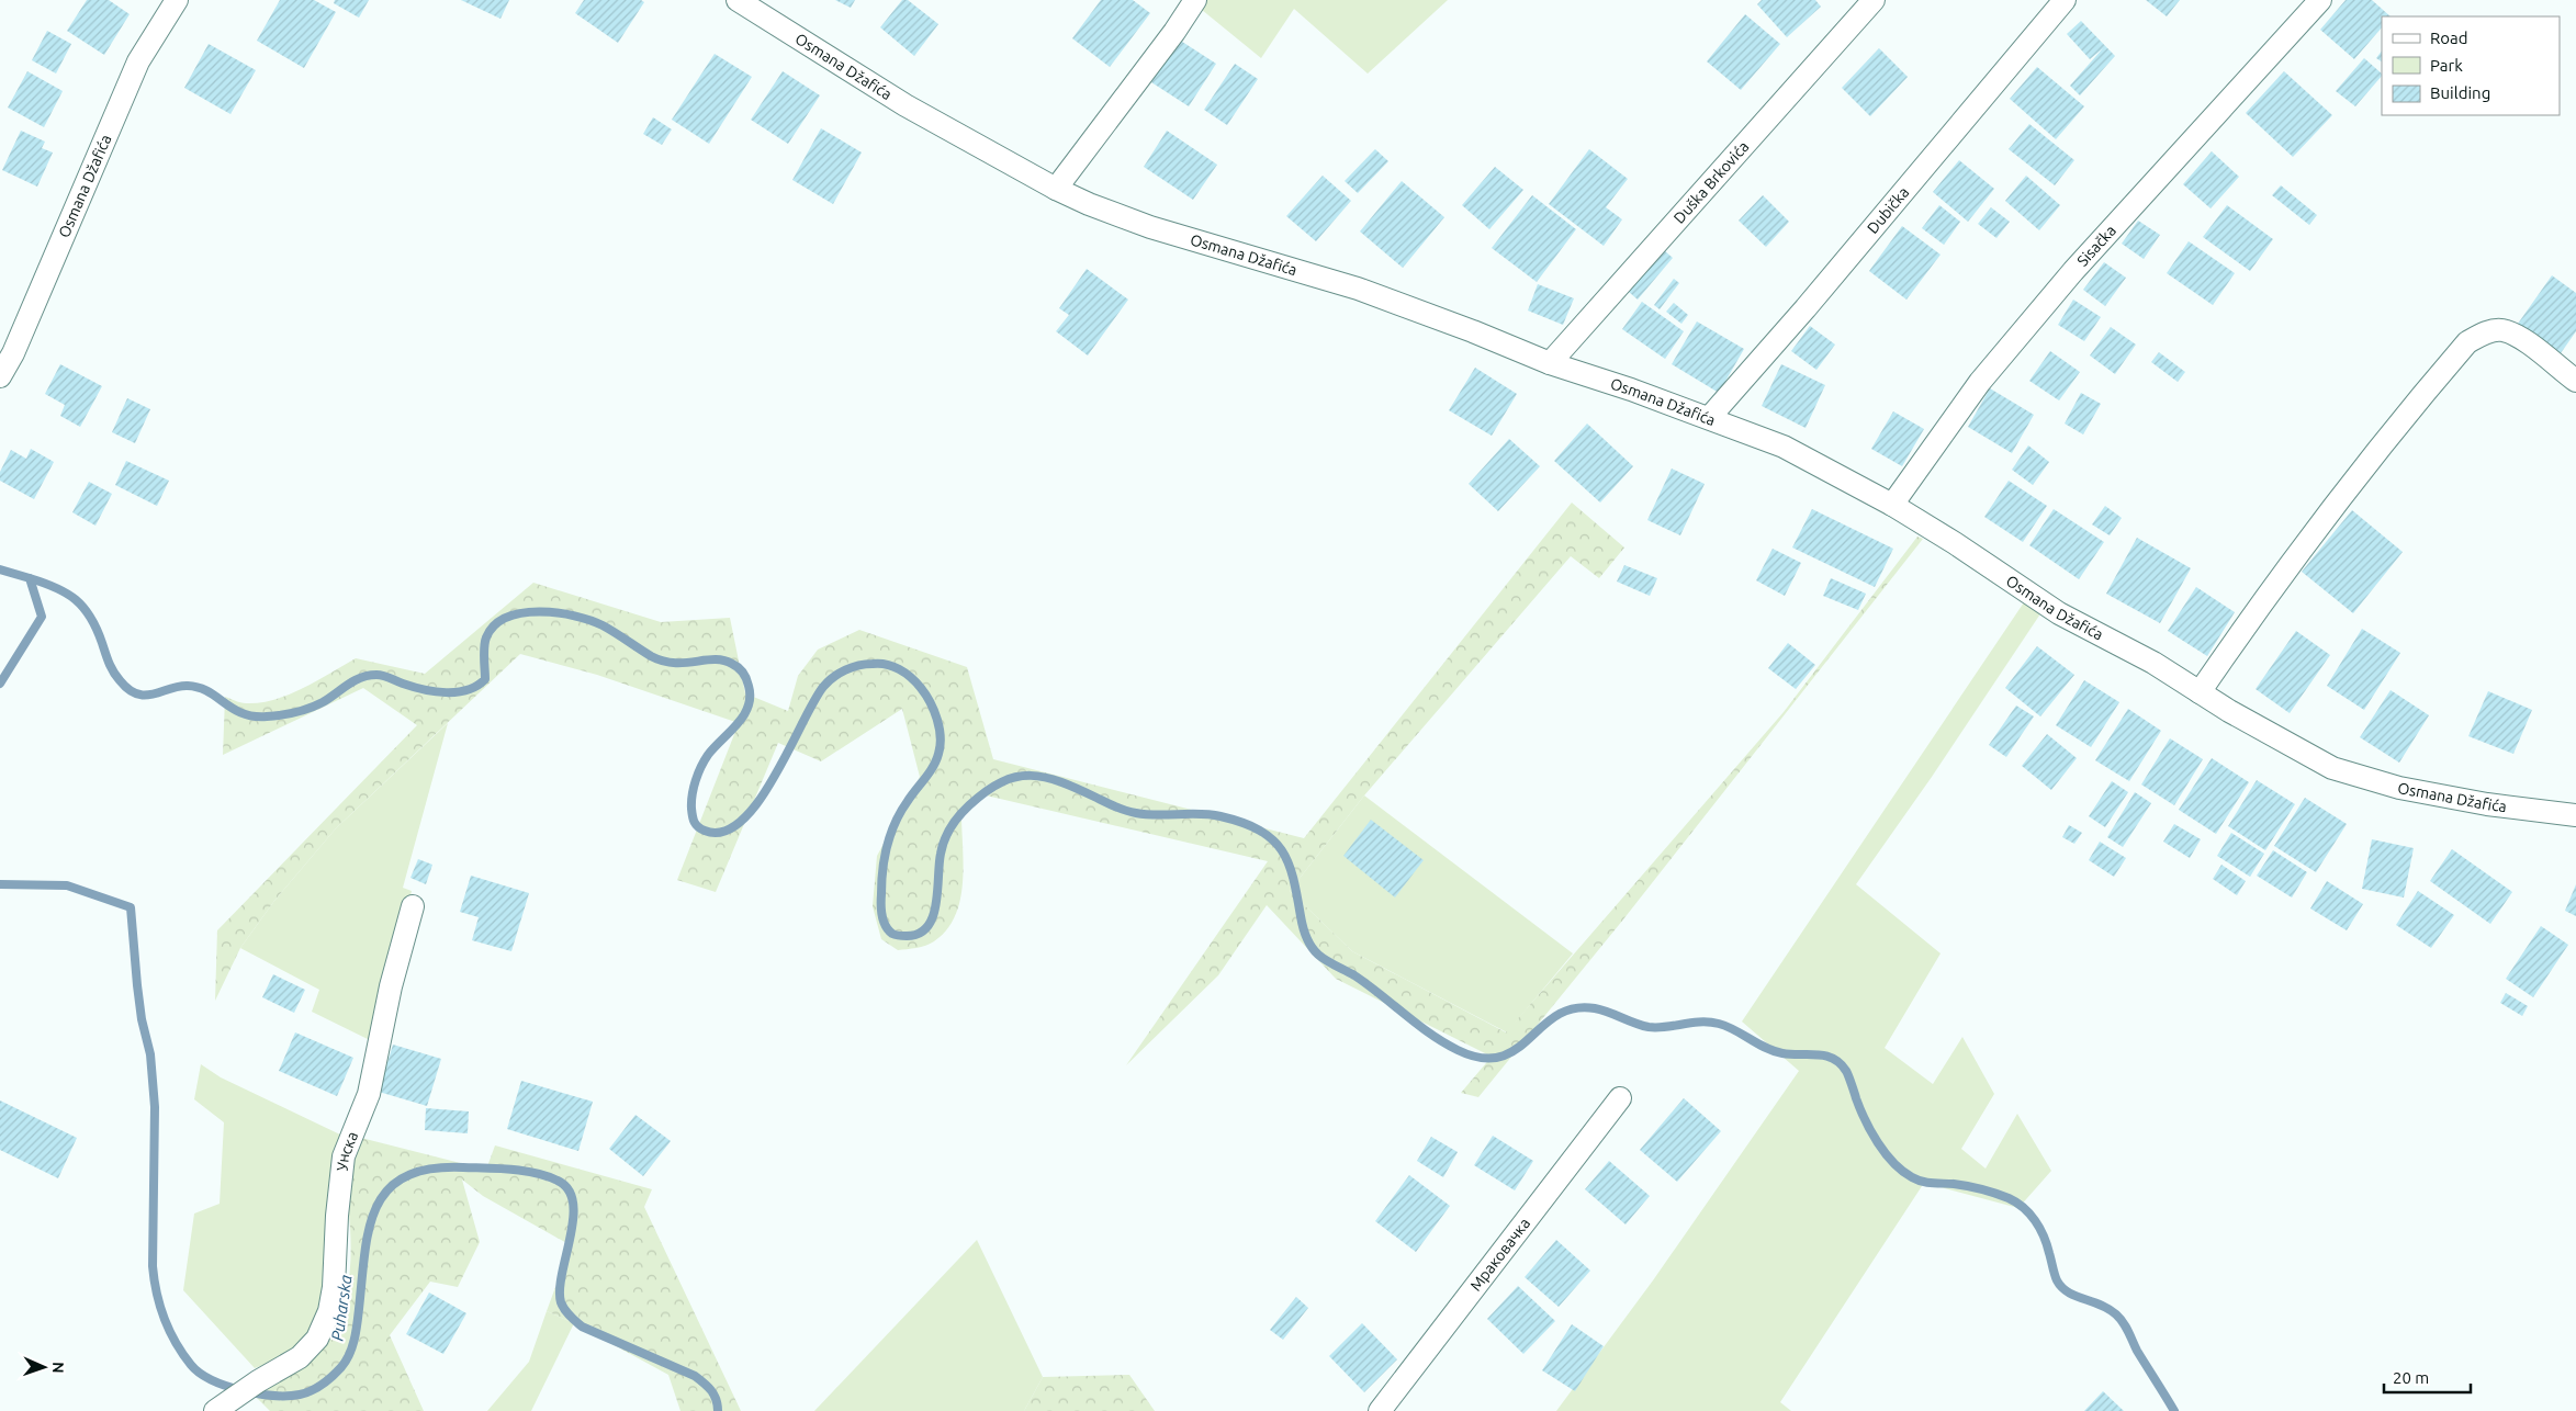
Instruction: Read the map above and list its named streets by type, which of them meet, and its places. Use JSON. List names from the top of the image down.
{
  "streets": {
    "street": [
      "Osmana Džafića",
      "Duška Brkovića",
      "Dubička",
      "Sisačka",
      "Унска",
      "Мраковачка"
    ]
  },
  "crossings": [
    ["Osmana Džafića", "Duška Brkovića"],
    ["Osmana Džafića", "Dubička"],
    ["Osmana Džafića", "Sisačka"]
  ],
  "water": ["Puharska"],
  "legend": ["Road", "Park", "Building"],
  "scale_bar": "20 m",
  "north": "right"
}
